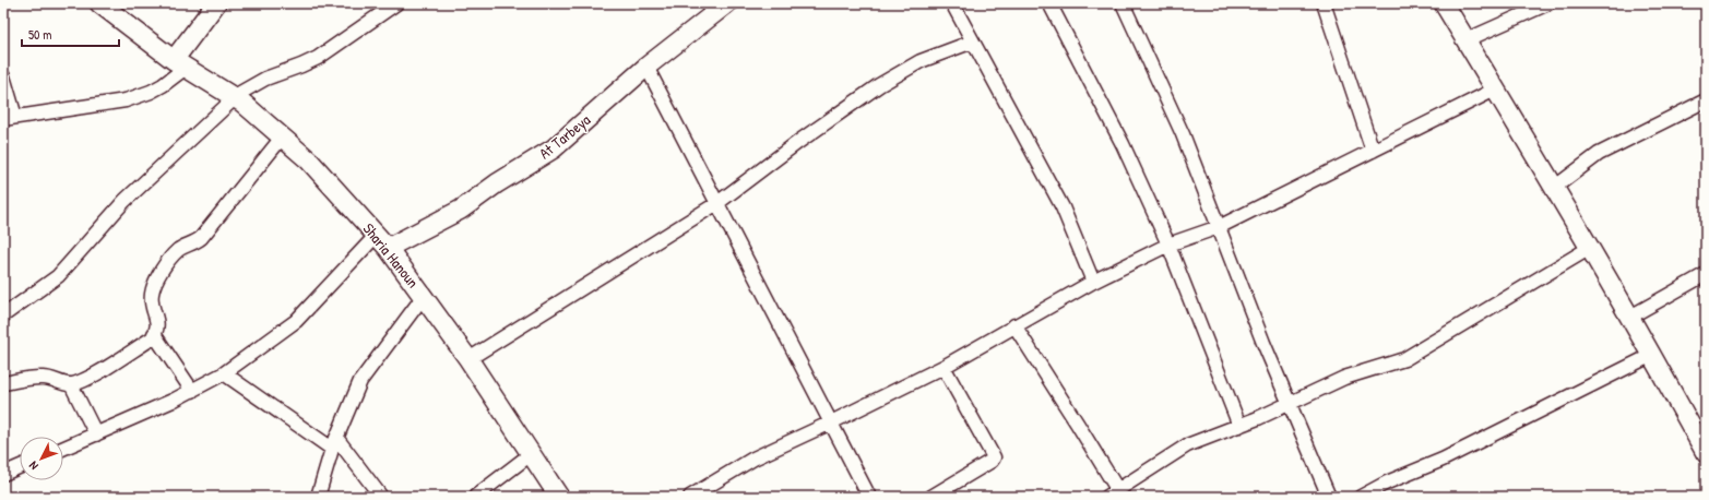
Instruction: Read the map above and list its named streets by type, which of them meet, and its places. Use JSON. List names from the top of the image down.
{
  "streets": {
    "street": ["At Tarbeya", "Sharia Hanoun"]
  },
  "crossings": [
    ["At Tarbeya", "Sharia Hanoun"]
  ],
  "scale_bar": "50 m",
  "north": "bottom left"
}
